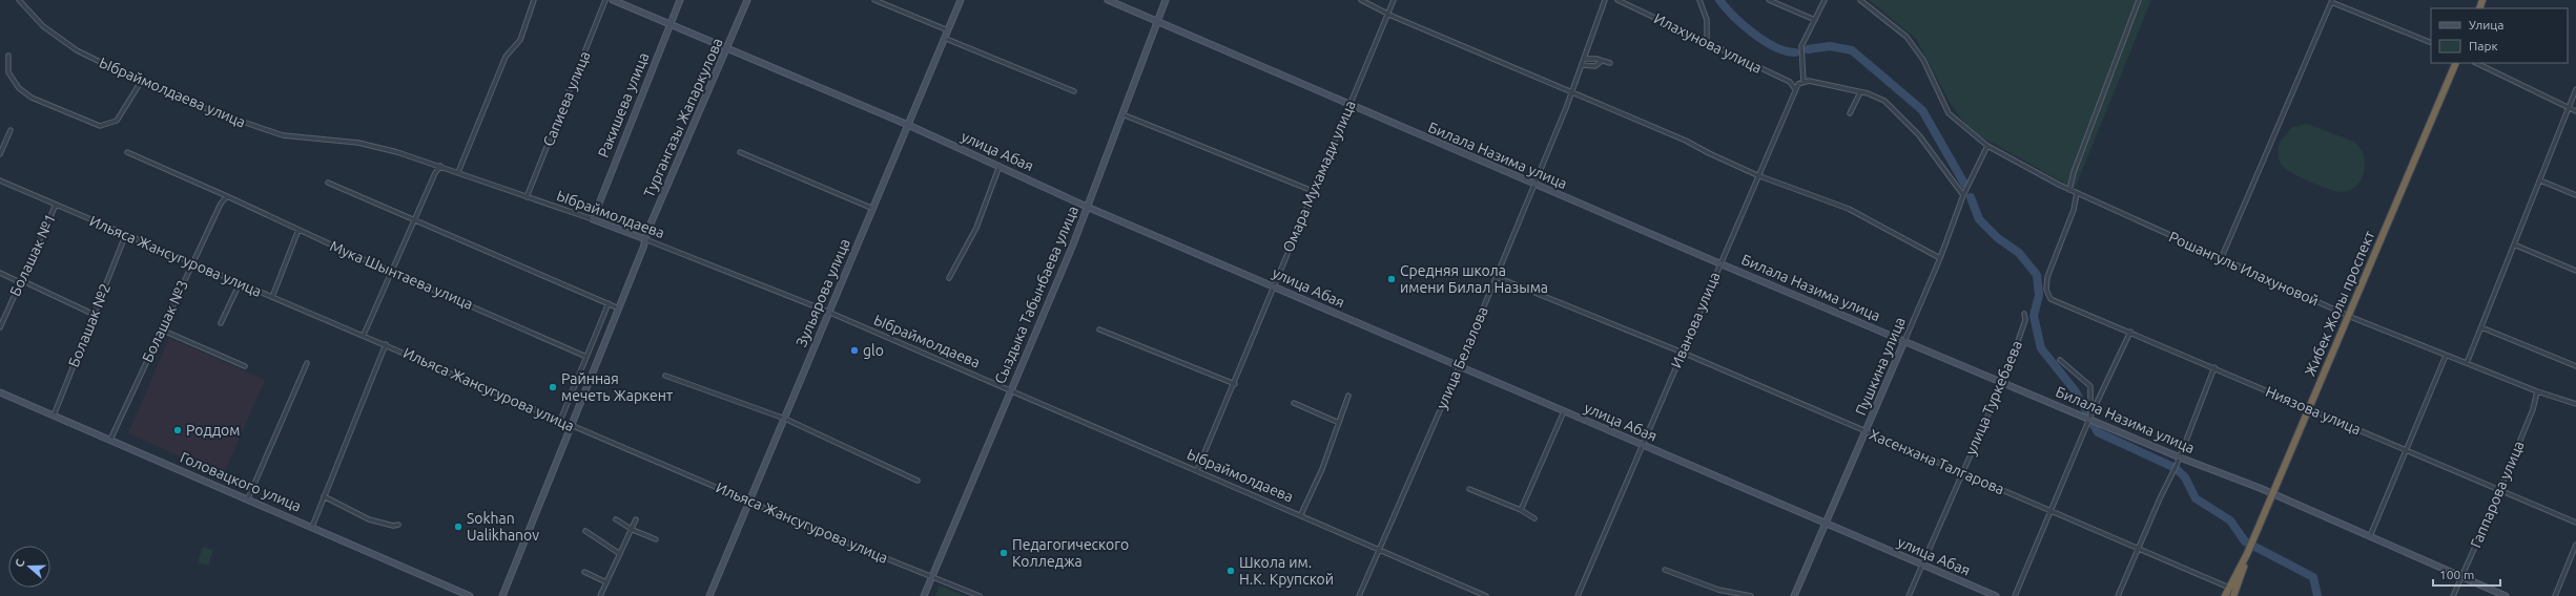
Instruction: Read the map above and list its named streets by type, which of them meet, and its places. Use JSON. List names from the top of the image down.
{
  "streets": {
    "highway": ["Жибек Жолы проспект"],
    "street": [
      "Илахунова улица",
      "Ыбраймолдаева улица",
      "Сапиева улица",
      "Ракишева улица",
      "Тургангазы Жапаркулова",
      "улица Абая",
      "Билала Назима улица",
      "Омара Мухамади улица",
      "Ыбраймолдаева",
      "Болашак №1",
      "Ильяса Жансугурова улица",
      "Рошангуль Илахуновой",
      "Мука Шынтаева улица",
      "Зульярова улица",
      "Сыздыка Табынбаева улица",
      "Иванова улица",
      "Болашак №3",
      "Болашак №2",
      "улица Белалова",
      "Пушкина улица",
      "улица Туркебаева",
      "Ниязова улица",
      "Хасенхана Талгарова",
      "Головацкого улица",
      "Гаппарова улица"
    ]
  },
  "crossings": [
    ["Илахунова улица", "Иванова улица"],
    ["Ыбраймолдаева улица", "Ыбраймолдаева"],
    ["Сапиева улица", "Ыбраймолдаева"],
    ["Ракишева улица", "улица Абая"],
    ["Ракишева улица", "Ыбраймолдаева"],
    ["Тургангазы Жапаркулова", "улица Абая"],
    ["Тургангазы Жапаркулова", "Ыбраймолдаева"],
    ["Тургангазы Жапаркулова", "Ильяса Жансугурова улица"],
    ["улица Абая", "Омара Мухамади улица"],
    ["улица Абая", "Зульярова улица"],
    ["улица Абая", "Сыздыка Табынбаева улица"],
    ["улица Абая", "Иванова улица"],
    ["улица Абая", "улица Белалова"],
    ["улица Абая", "Пушкина улица"],
    ["улица Абая", "улица Туркебаева"],
    ["Билала Назима улица", "Омара Мухамади улица"],
    ["Билала Назима улица", "Сыздыка Табынбаева улица"],
    ["Билала Назима улица", "Жибек Жолы проспект"],
    ["Билала Назима улица", "Иванова улица"],
    ["Билала Назима улица", "улица Белалова"],
    ["Билала Назима улица", "Пушкина улица"],
    ["Билала Назима улица", "улица Туркебаева"],
    ["Билала Назима улица", "Гаппарова улица"],
    ["Омара Мухамади улица", "Ыбраймолдаева"],
    ["Ыбраймолдаева", "Зульярова улица"],
    ["Ыбраймолдаева", "Сыздыка Табынбаева улица"],
    ["Ыбраймолдаева", "улица Белалова"],
    ["Болашак №1", "Ильяса Жансугурова улица"],
    ["Ильяса Жансугурова улица", "Зульярова улица"],
    ["Ильяса Жансугурова улица", "Сыздыка Табынбаева улица"],
    ["Ильяса Жансугурова улица", "Болашак №3"],
    ["Ильяса Жансугурова улица", "Болашак №2"],
    ["Рошангуль Илахуновой", "Жибек Жолы проспект"],
    ["Рошангуль Илахуновой", "Пушкина улица"],
    ["Рошангуль Илахуновой", "Ниязова улица"],
    ["Рошангуль Илахуновой", "Гаппарова улица"],
    ["Мука Шынтаева улица", "Болашак №3"],
    ["Жибек Жолы проспект", "Ниязова улица"],
    ["Жибек Жолы проспект", "Хасенхана Талгарова"],
    ["Иванова улица", "Хасенхана Талгарова"],
    ["Болашак №3", "Головацкого улица"],
    ["Болашак №2", "Головацкого улица"],
    ["улица Белалова", "Хасенхана Талгарова"],
    ["Пушкина улица", "Хасенхана Талгарова"],
    ["улица Туркебаева", "Хасенхана Талгарова"],
    ["Ниязова улица", "Гаппарова улица"]
  ],
  "places": [
    "Средняя школа имени Билал Назыма",
    "glo",
    "Райнная мечеть Жаркент",
    "Роддом",
    "Sokhan Ualikhanov",
    "Педагогического Колледжа",
    "Школа им. Н.К. Крупской"
  ],
  "legend": ["Улица", "Парк"],
  "scale_bar": "100 m",
  "north": "left"
}
